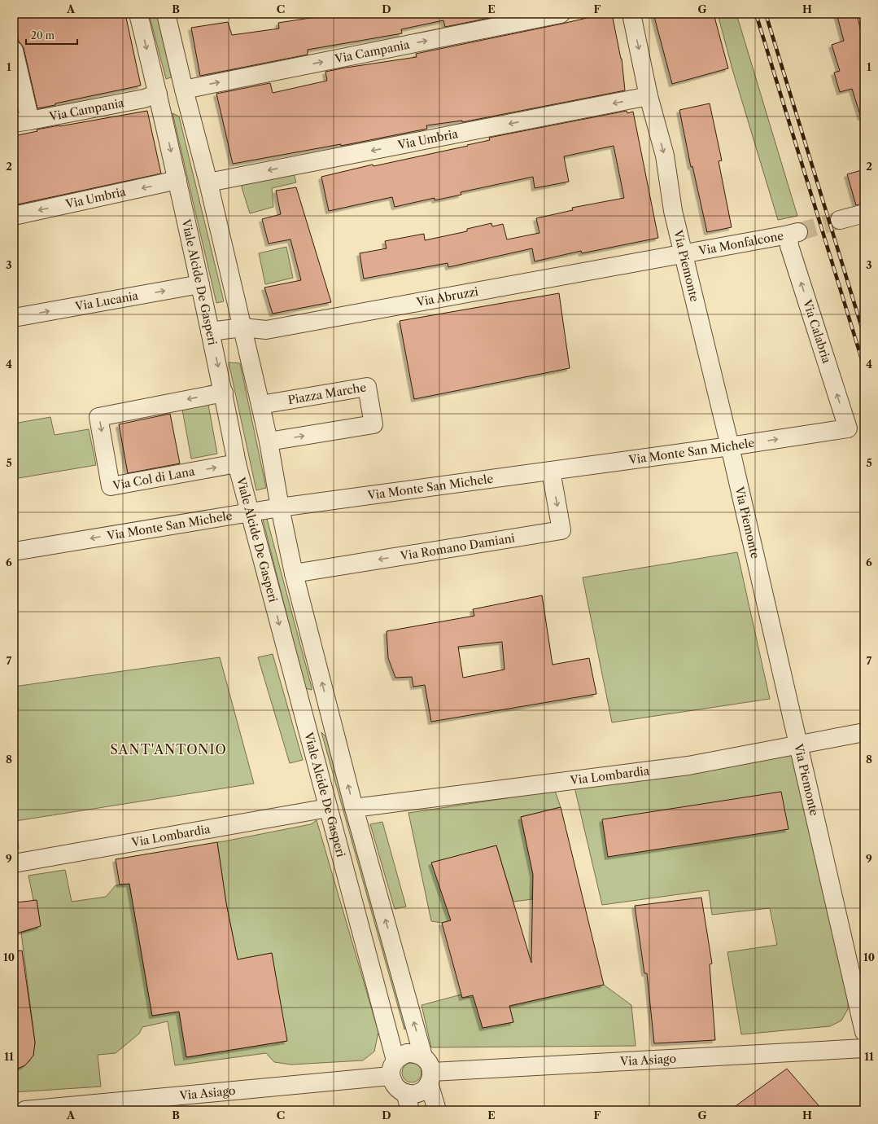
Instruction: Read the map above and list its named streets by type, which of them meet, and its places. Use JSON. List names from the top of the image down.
{
  "streets": {
    "street": [
      "Via Campania",
      "Via Umbria",
      "Via Monfalcone",
      "Via Piemonte",
      "Viale Alcide De Gasperi",
      "Via Abruzzi",
      "Via Lucania",
      "Via Calabria",
      "Piazza Marche",
      "Via Monte San Michele",
      "Via Col di Lana",
      "Via Romano Damiani",
      "Via Lombardia",
      "Via Asiago"
    ]
  },
  "crossings": [
    ["Via Campania", "Viale Alcide De Gasperi"],
    ["Via Umbria", "Via Piemonte"],
    ["Via Umbria", "Viale Alcide De Gasperi"],
    ["Via Monfalcone", "Via Piemonte"],
    ["Via Monfalcone", "Via Abruzzi"],
    ["Via Monfalcone", "Via Calabria"],
    ["Via Piemonte", "Via Abruzzi"],
    ["Via Piemonte", "Via Monte San Michele"],
    ["Via Piemonte", "Via Lombardia"],
    ["Viale Alcide De Gasperi", "Via Abruzzi"],
    ["Viale Alcide De Gasperi", "Via Lucania"],
    ["Viale Alcide De Gasperi", "Via Monte San Michele"],
    ["Viale Alcide De Gasperi", "Via Col di Lana"],
    ["Viale Alcide De Gasperi", "Via Lombardia"],
    ["Viale Alcide De Gasperi", "Via Asiago"],
    ["Via Calabria", "Via Monte San Michele"],
    ["Via Monte San Michele", "Via Romano Damiani"]
  ],
  "one_way": [
    "Via Campania",
    "Via Umbria",
    "Via Lucania",
    "Via Calabria",
    "Via Romano Damiani"
  ],
  "districts": ["SANT'ANTONIO"],
  "scale_bar": "20 m",
  "grid": {
    "columns": [
      "A",
      "B",
      "C",
      "D",
      "E",
      "F",
      "G",
      "H"
    ],
    "rows": [
      "1",
      "2",
      "3",
      "4",
      "5",
      "6",
      "7",
      "8",
      "9",
      "10",
      "11"
    ]
  }
}
